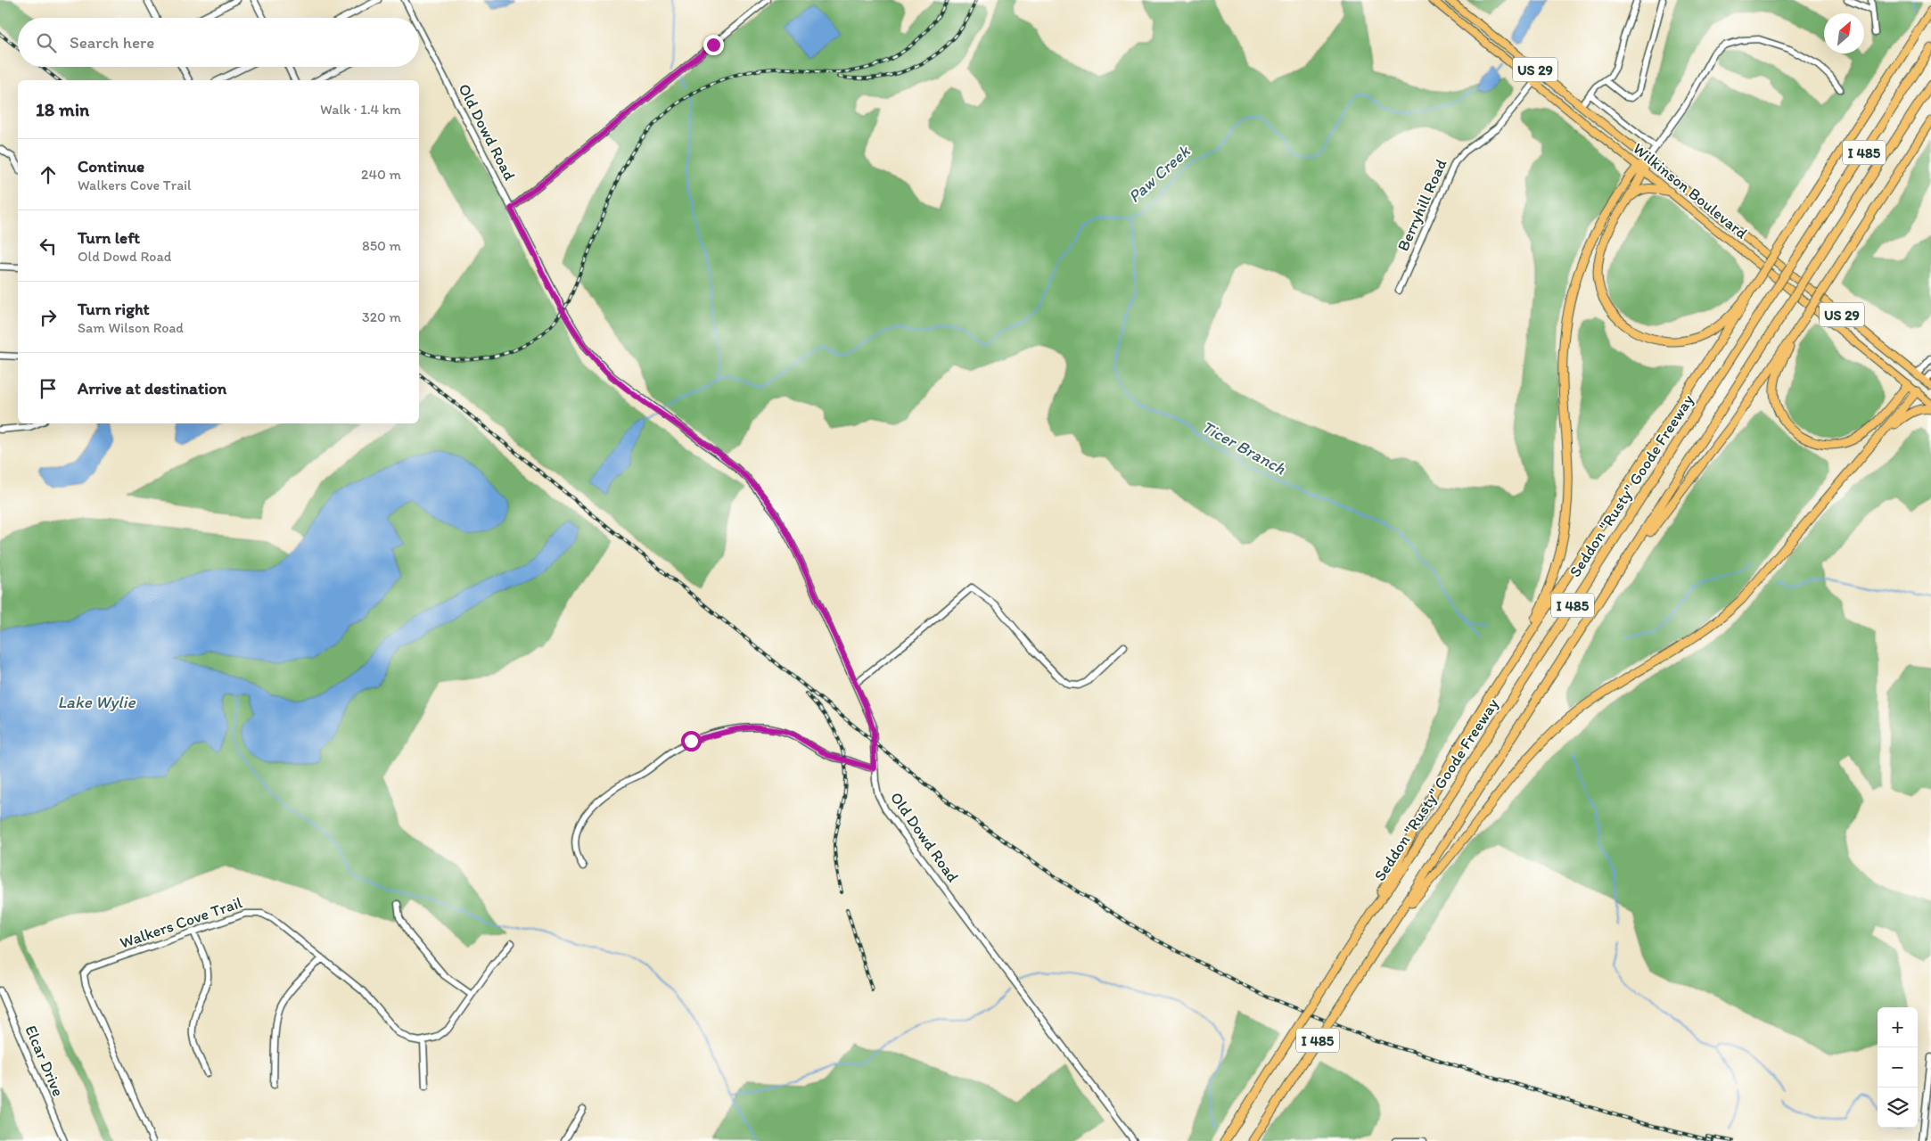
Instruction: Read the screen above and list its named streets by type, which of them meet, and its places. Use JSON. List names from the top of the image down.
{
  "streets": {
    "highway": ["I 485", "Seddon \"Rusty\" Goode Freeway"],
    "main road": ["US 29", "Wilkinson Boulevard"],
    "street": [
      "Old Dowd Road",
      "Berryhill Road",
      "Walkers Cove Trail",
      "Elcar Drive"
    ]
  },
  "crossings": [
    ["Wilkinson Boulevard", "Berryhill Road"]
  ],
  "water": ["Paw Creek", "Ticer Branch", "Lake Wylie"],
  "north": "top right",
  "page": {
    "search": "Search here",
    "heading": ["18 min", "Walk · 1.4 km"],
    "list": [
      ["Continue", "Walkers Cove Trail", "240 m"],
      ["Turn left", "Old Dowd Road", "850 m"],
      ["Turn right", "Sam Wilson Road", "320 m"],
      "Arrive at destination"
    ],
    "map_buttons": ["+", "−"]
  }
}
